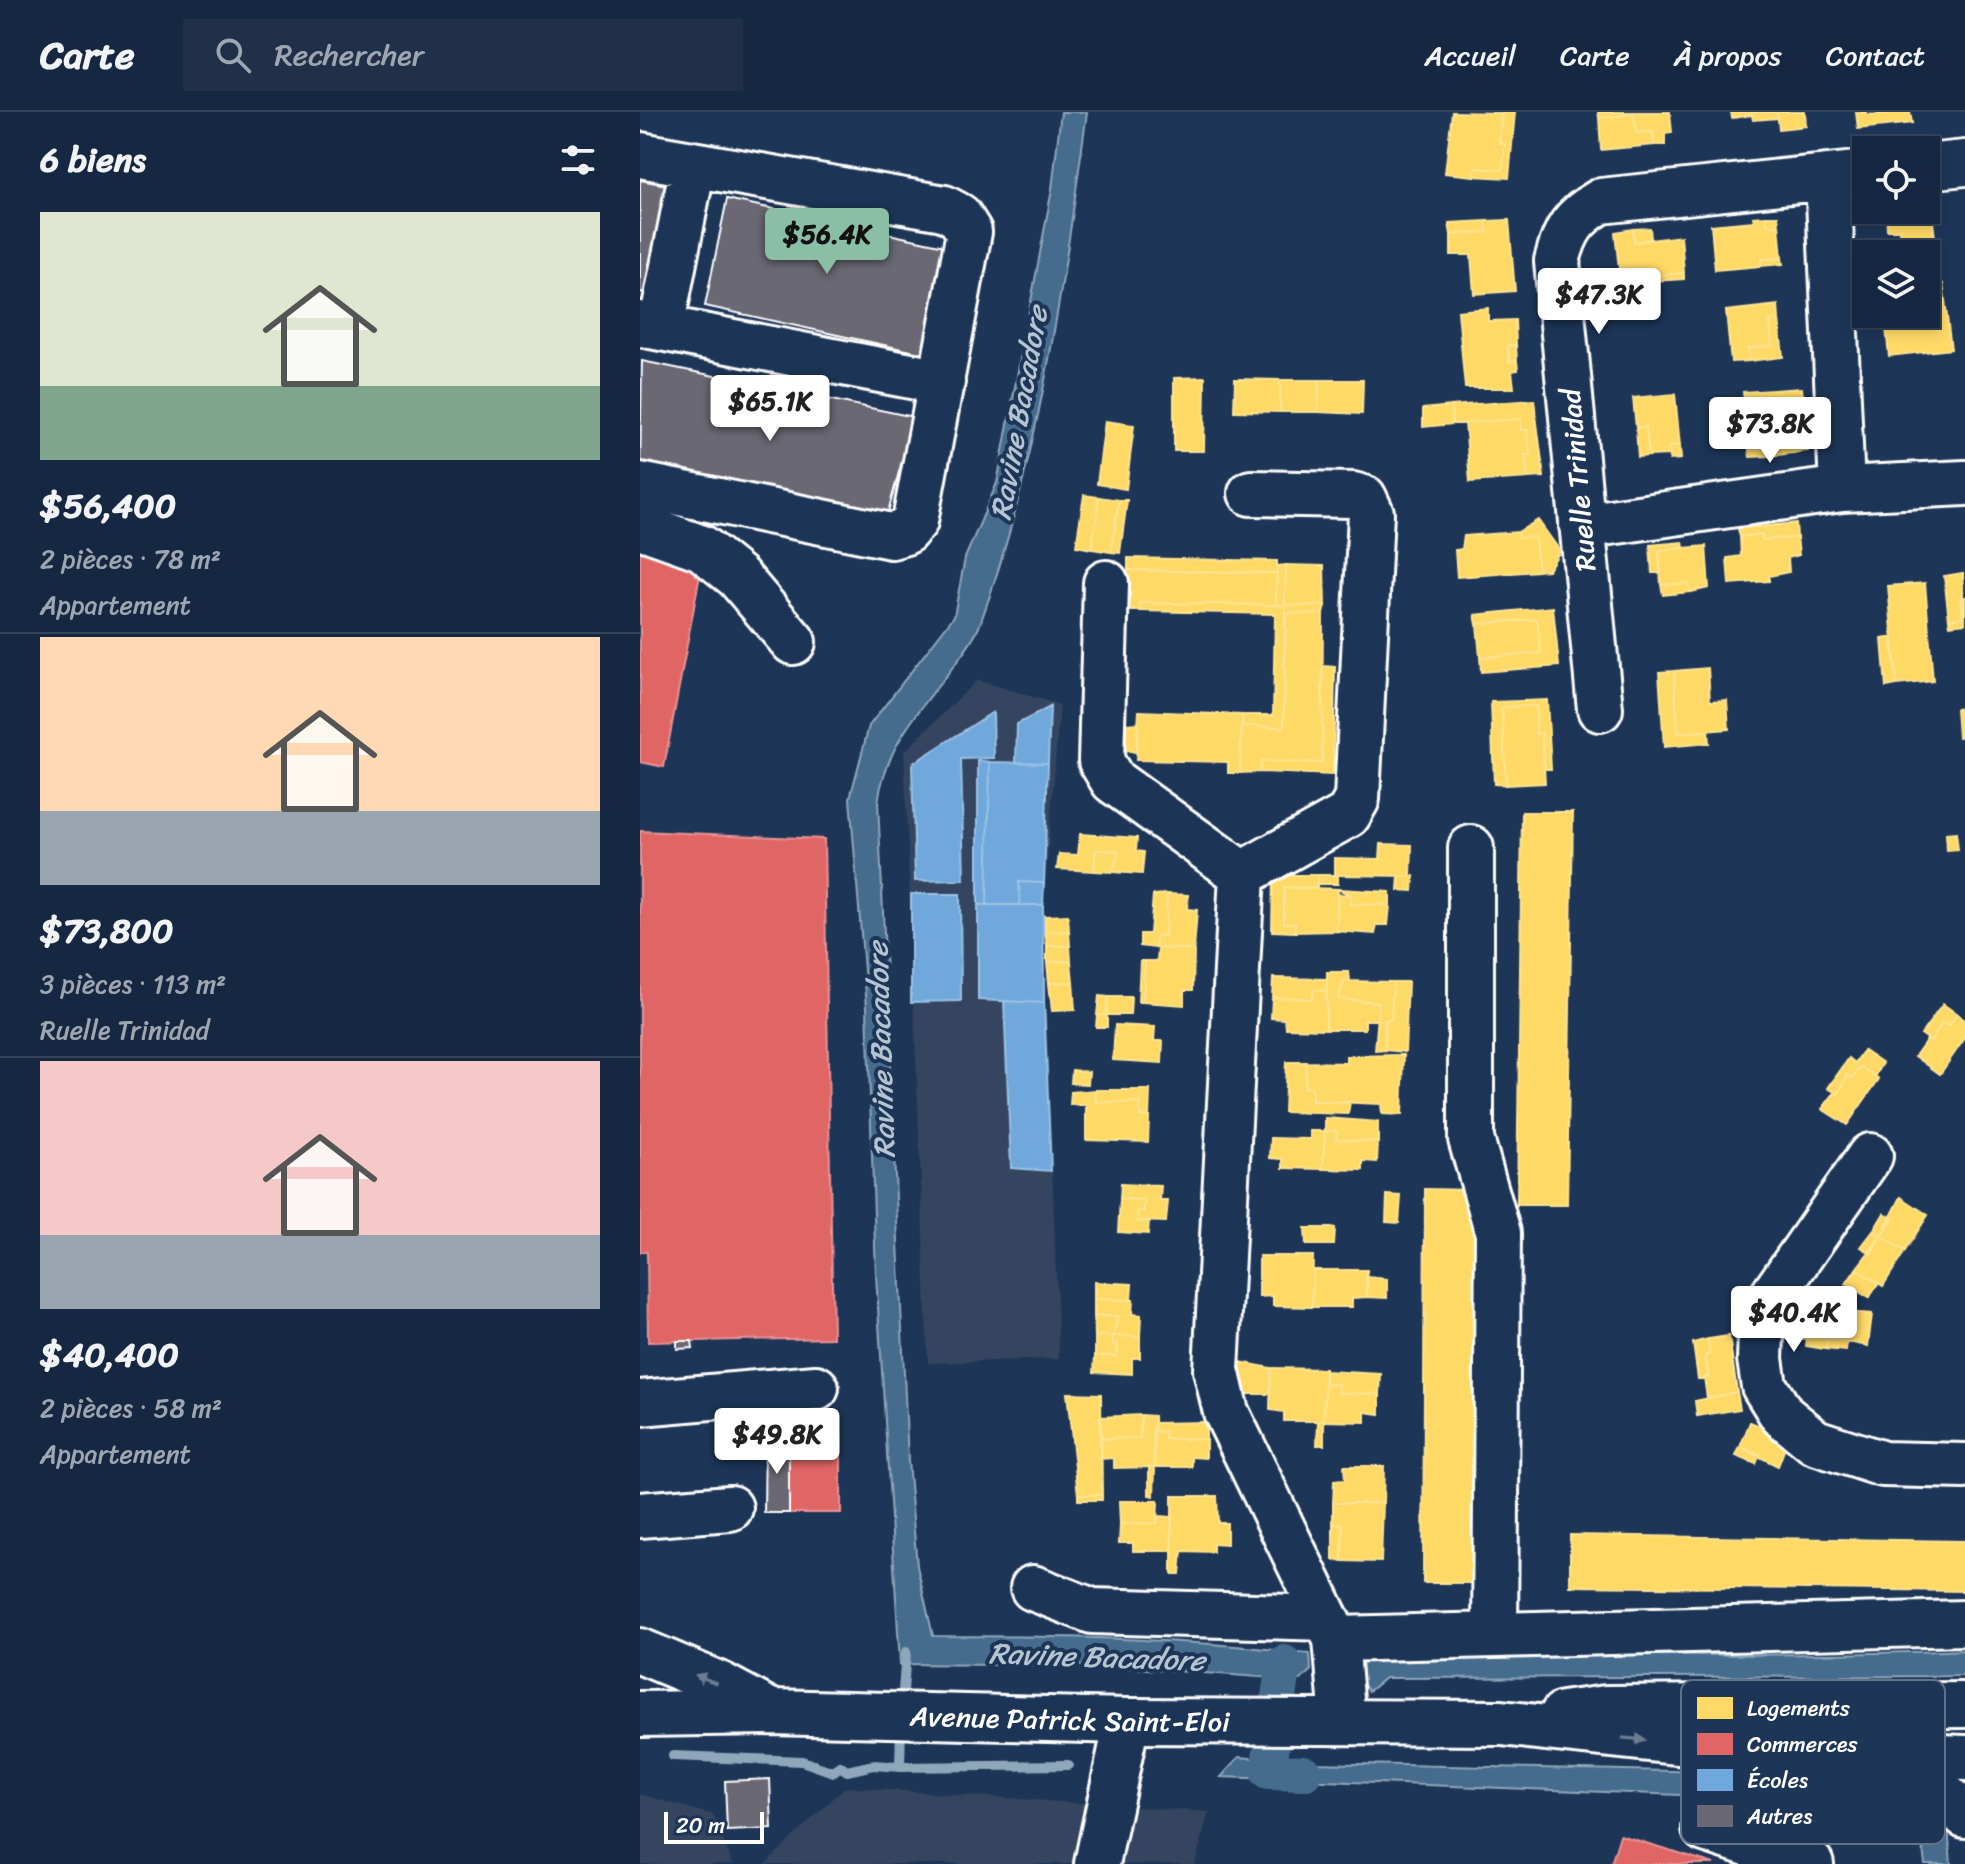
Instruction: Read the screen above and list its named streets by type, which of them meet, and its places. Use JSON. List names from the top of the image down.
{
  "streets": {
    "street": ["Ruelle Trinidad", "Avenue Patrick Saint-Eloi"]
  },
  "water": ["Ravine Bacadore"],
  "legend": [
    "Logements",
    "Commerces",
    "Écoles",
    "Autres"
  ],
  "scale_bar": "20 m",
  "page": {
    "header": "Carte",
    "search": "Rechercher",
    "nav": [
      "Accueil",
      "Carte",
      "À propos",
      "Contact"
    ],
    "heading": "6 biens",
    "list": [
      {
        "name": "$56,400",
        "note": "2 pièces · 78 m² · Appartement"
      },
      {
        "name": "$73,800",
        "note": "3 pièces · 113 m² · Ruelle Trinidad"
      },
      {
        "name": "$40,400",
        "note": "2 pièces · 58 m² · Appartement"
      }
    ],
    "price": [
      "$56.4K",
      "$47.3K",
      "$65.1K",
      "$73.8K",
      "$40.4K",
      "$49.8K"
    ],
    "scale": "20 m"
  }
}
